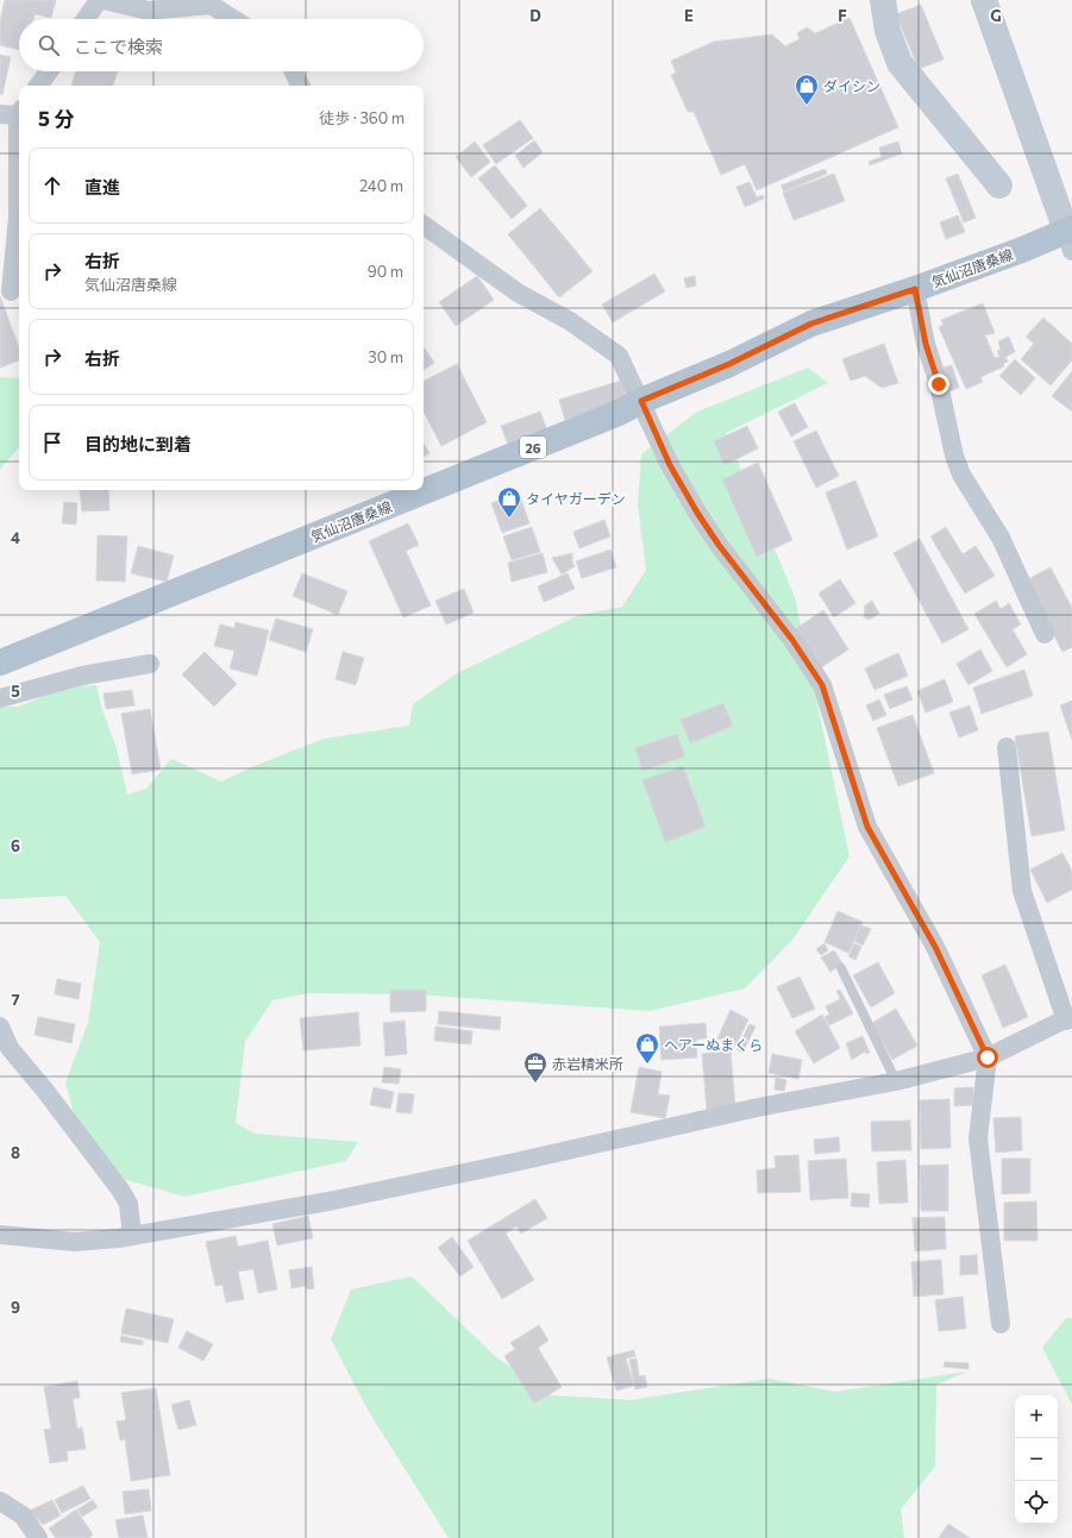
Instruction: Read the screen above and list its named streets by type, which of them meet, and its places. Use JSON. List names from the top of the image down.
{
  "streets": {
    "main road": ["気仙沼唐桑線", "26"]
  },
  "places": {
    "shop": ["ダイシン", "タイヤガーデン", "ヘアーぬまくら"],
    "office": ["赤岩精米所"]
  },
  "page": {
    "search": "ここで検索",
    "heading": ["5 分", "徒歩 · 360 m"],
    "list": [
      ["直進", "240 m"],
      ["右折", "気仙沼唐桑線", "90 m"],
      ["右折", "30 m"],
      "目的地に到着"
    ],
    "map_buttons": ["+", "−"]
  },
  "grid": {
    "columns": [
      "D",
      "E",
      "F",
      "G"
    ],
    "rows": [
      "4",
      "5",
      "6",
      "7",
      "8",
      "9"
    ]
  }
}
